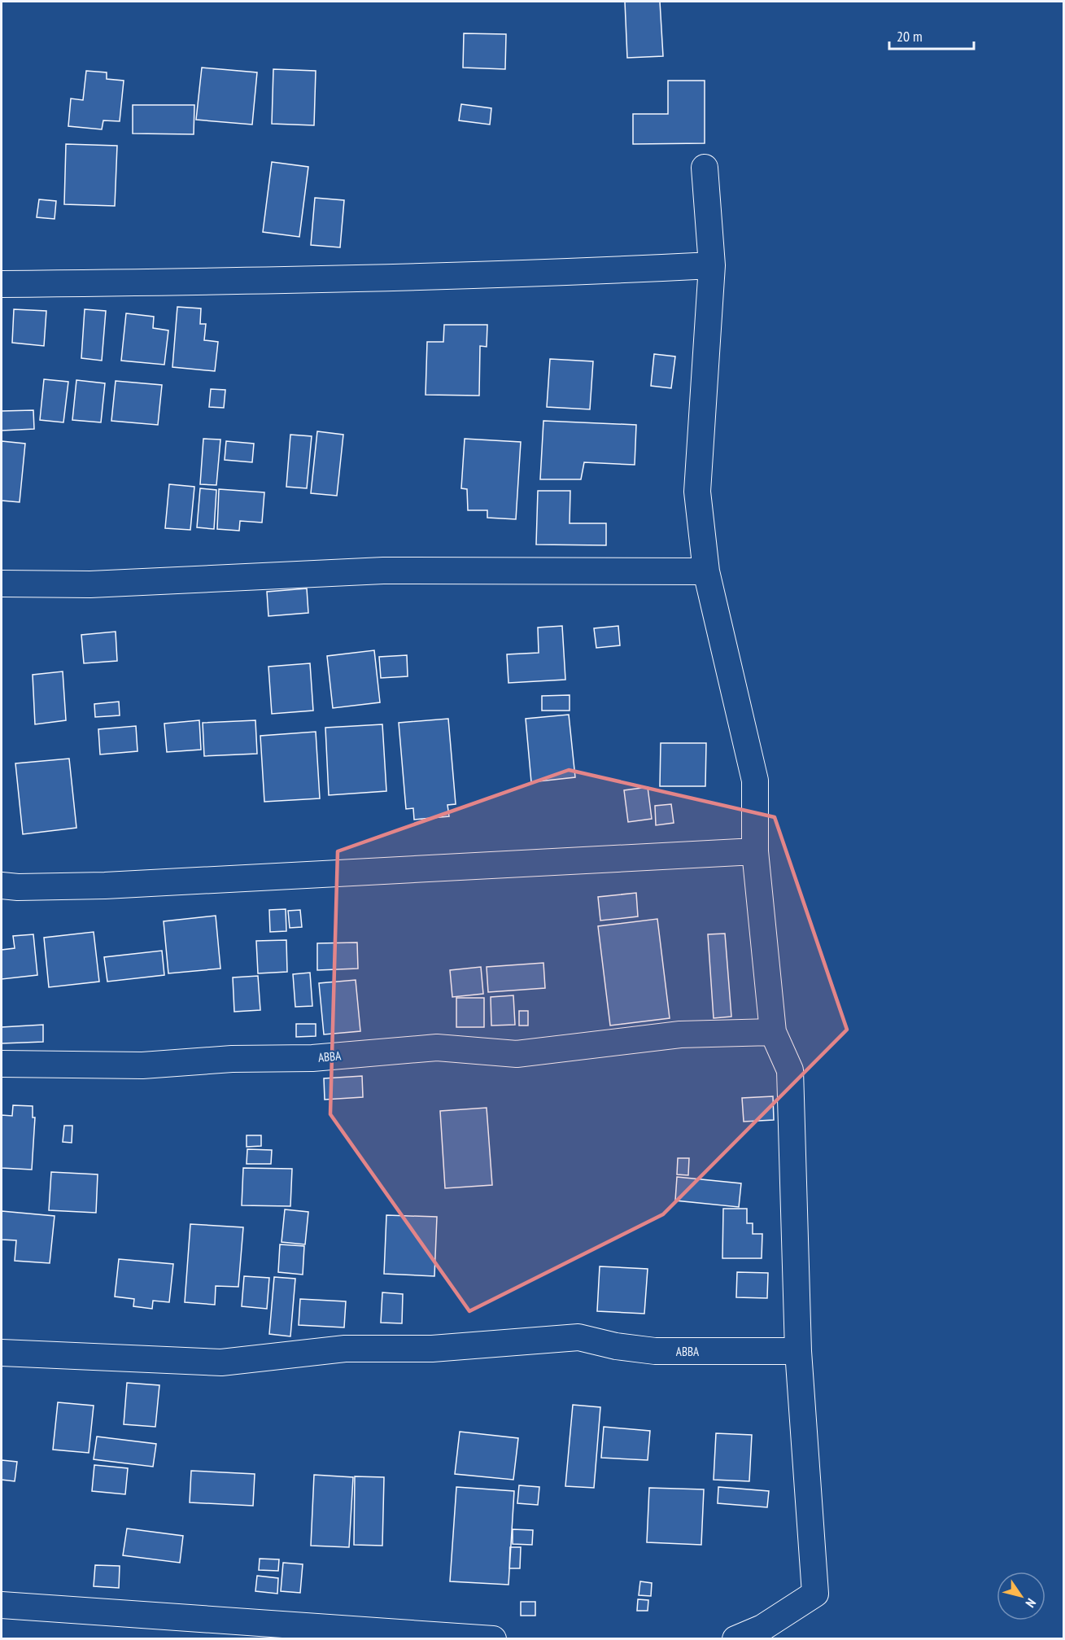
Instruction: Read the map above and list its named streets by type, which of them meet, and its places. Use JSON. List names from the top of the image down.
{
  "streets": {
    "street": ["ABBA"]
  },
  "scale_bar": "20 m",
  "north": "bottom right"
}
